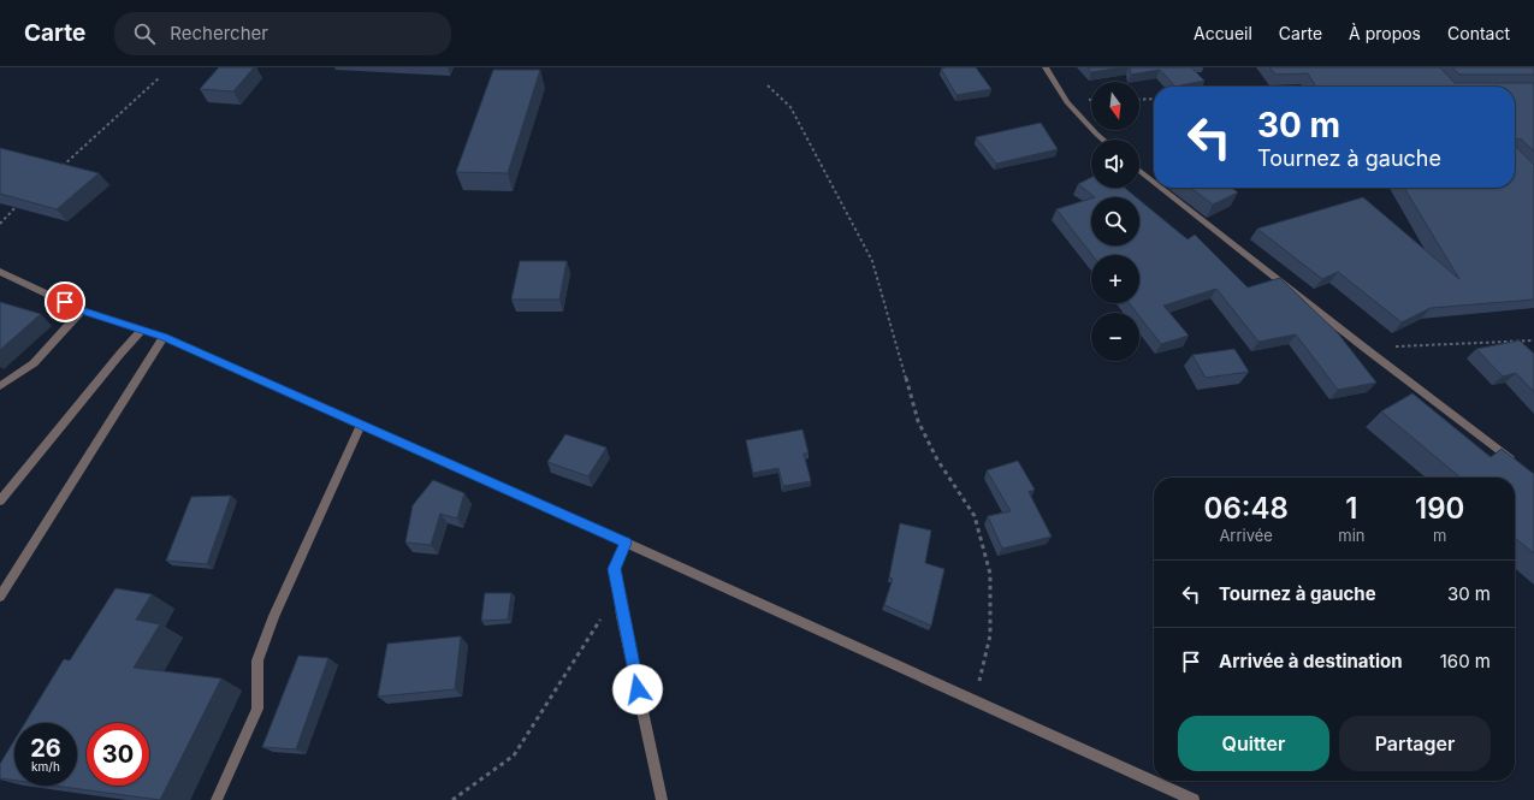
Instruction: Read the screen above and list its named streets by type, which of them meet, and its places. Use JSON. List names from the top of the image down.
{
  "north": "bottom",
  "page": {
    "header": "Carte",
    "search": "Rechercher",
    "nav": [
      "Accueil",
      "Carte",
      "À propos",
      "Contact"
    ],
    "map_buttons": ["+", "−"],
    "turn": ["30 m", "Tournez à gauche"],
    "eta": [
      "06:48",
      "Arrivée",
      "1",
      "min",
      "190",
      "m"
    ],
    "list": [
      {
        "name": "Tournez à gauche",
        "value": "30 m"
      },
      {
        "name": "Arrivée à destination",
        "value": "160 m"
      }
    ],
    "buttons": ["Quitter", "Partager"],
    "speed": "26 km/h",
    "limit": "30"
  }
}
